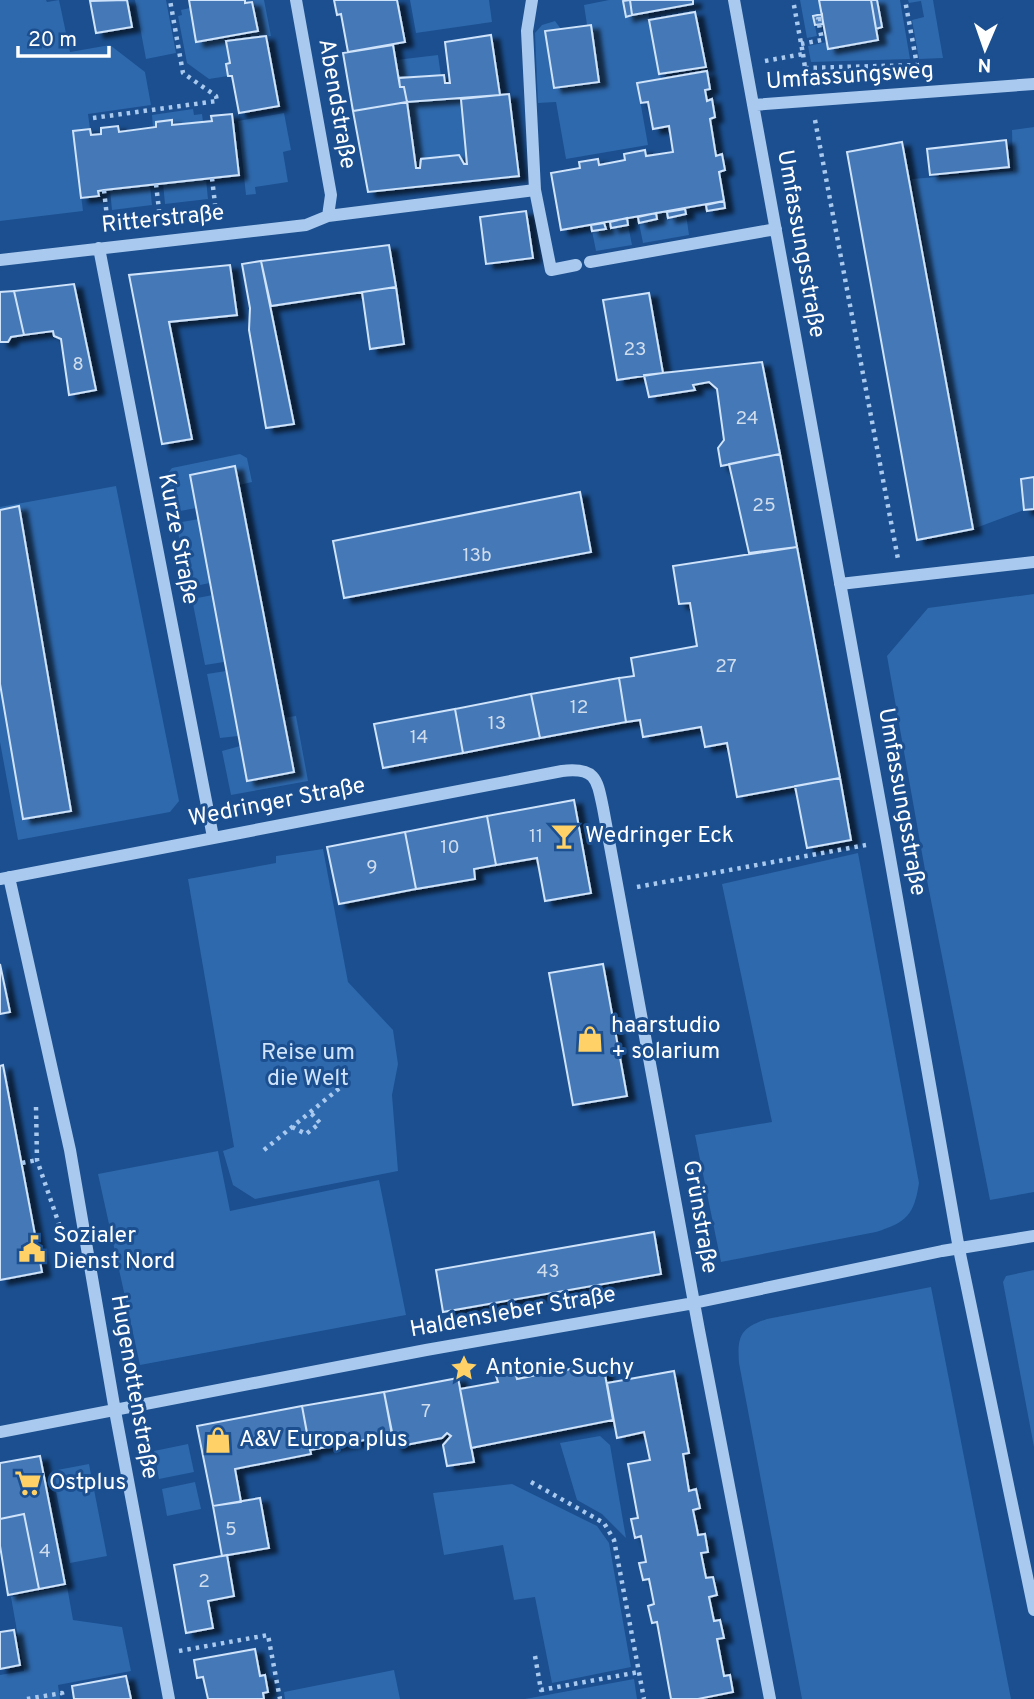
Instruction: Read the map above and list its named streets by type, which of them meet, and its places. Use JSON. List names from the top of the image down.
{
  "streets": {
    "street": [
      "Umfassungsweg",
      "Abendstraße",
      "Ritterstraße",
      "Umfassungsstraße",
      "Kurze Straße",
      "Wedringer Straße",
      "Grünstraße",
      "Haldensleber Straße",
      "Hugenottenstraße"
    ]
  },
  "crossings": [
    ["Umfassungsweg", "Umfassungsstraße"],
    ["Abendstraße", "Ritterstraße"],
    ["Ritterstraße", "Kurze Straße"],
    ["Umfassungsstraße", "Haldensleber Straße"],
    ["Kurze Straße", "Wedringer Straße"],
    ["Wedringer Straße", "Grünstraße"],
    ["Wedringer Straße", "Hugenottenstraße"],
    ["Grünstraße", "Haldensleber Straße"],
    ["Haldensleber Straße", "Hugenottenstraße"]
  ],
  "parks": ["Reise um die Welt"],
  "places": {
    "bar": ["Wedringer Eck"],
    "shop": ["haarstudio + solarium", "A&V Europa plus"],
    "public building": ["Sozialer Dienst Nord"],
    "place": ["Antonie Suchy"],
    "supermarket": ["Ostplus"]
  },
  "house_numbers": [
    "23",
    "8",
    "24",
    "25",
    "13b",
    "27",
    "12",
    "13",
    "14",
    "11",
    "10",
    "9",
    "43",
    "7",
    "5",
    "4",
    "2"
  ],
  "scale_bar": "20 m",
  "north": "bottom"
}
